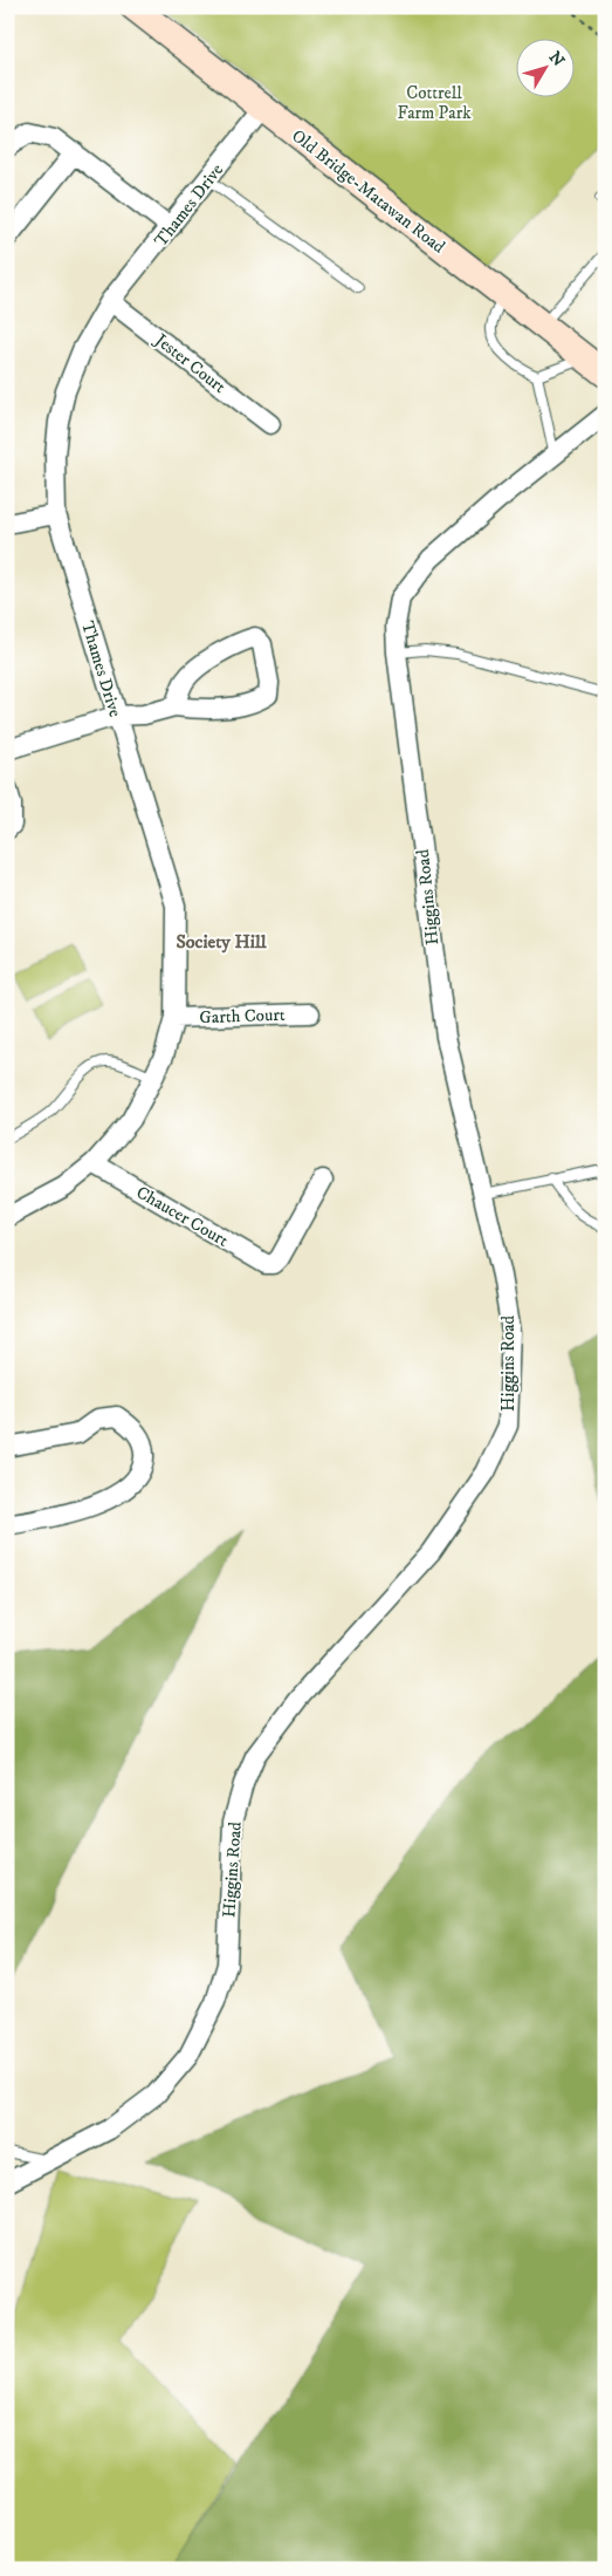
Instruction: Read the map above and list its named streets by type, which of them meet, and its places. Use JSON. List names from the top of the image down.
{
  "streets": {
    "main road": ["Old Bridge-Matawan Road"],
    "street": [
      "Thames Drive",
      "Jester Court",
      "Higgins Road",
      "Garth Court",
      "Chaucer Court"
    ]
  },
  "crossings": [
    ["Old Bridge-Matawan Road", "Thames Drive"],
    ["Thames Drive", "Jester Court"],
    ["Thames Drive", "Garth Court"],
    ["Thames Drive", "Chaucer Court"]
  ],
  "districts": ["Society Hill"],
  "parks": ["Cottrell Farm Park"],
  "north": "top right"
}
